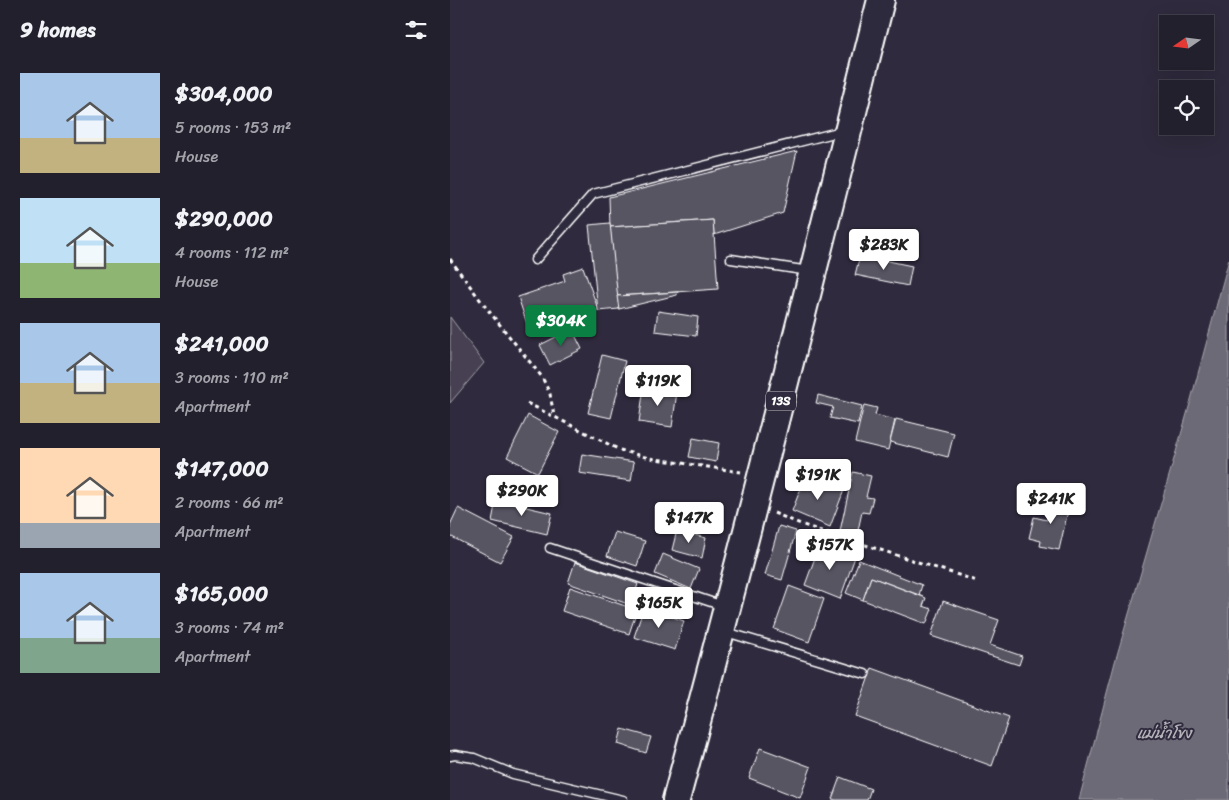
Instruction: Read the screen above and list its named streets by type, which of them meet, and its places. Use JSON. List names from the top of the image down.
{
  "streets": {
    "highway": ["13S"]
  },
  "water": ["แม่น้ำโขง"],
  "north": "left",
  "page": {
    "heading": "9 homes",
    "list": [
      {
        "name": "$304,000",
        "note": "5 rooms · 153 m² · House"
      },
      {
        "name": "$290,000",
        "note": "4 rooms · 112 m² · House"
      },
      {
        "name": "$241,000",
        "note": "3 rooms · 110 m² · Apartment"
      },
      {
        "name": "$147,000",
        "note": "2 rooms · 66 m² · Apartment"
      },
      {
        "name": "$165,000",
        "note": "3 rooms · 74 m² · Apartment"
      }
    ],
    "price": [
      "$283K",
      "$304K",
      "$119K",
      "$191K",
      "$290K",
      "$241K",
      "$147K",
      "$157K",
      "$165K"
    ]
  }
}
